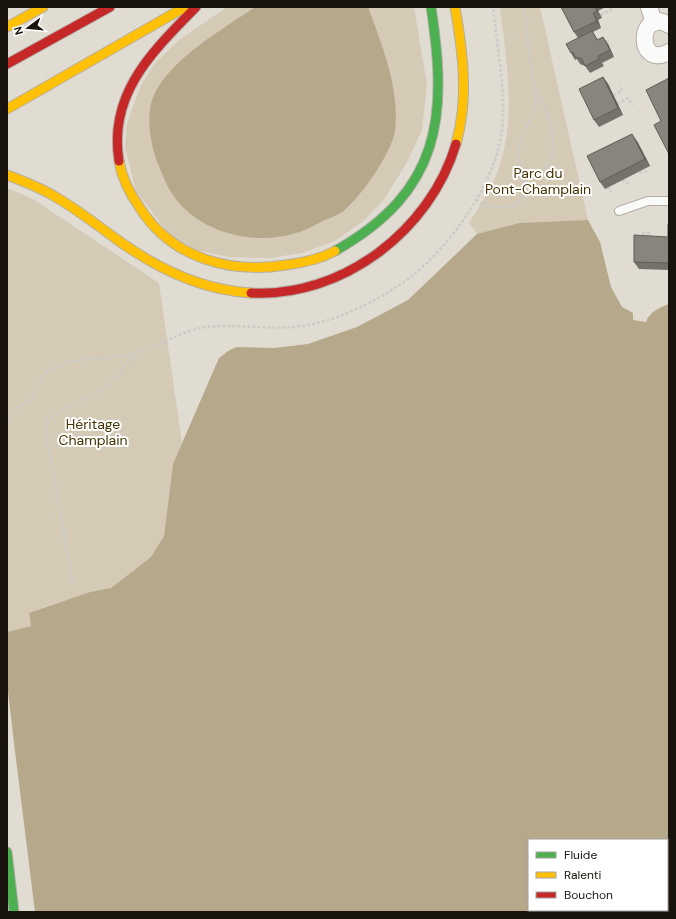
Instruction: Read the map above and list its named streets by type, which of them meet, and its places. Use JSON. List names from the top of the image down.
{
  "parks": ["Parc du Pont-Champlain", "Héritage Champlain"],
  "legend": ["Fluide", "Ralenti", "Bouchon"],
  "north": "left"
}
